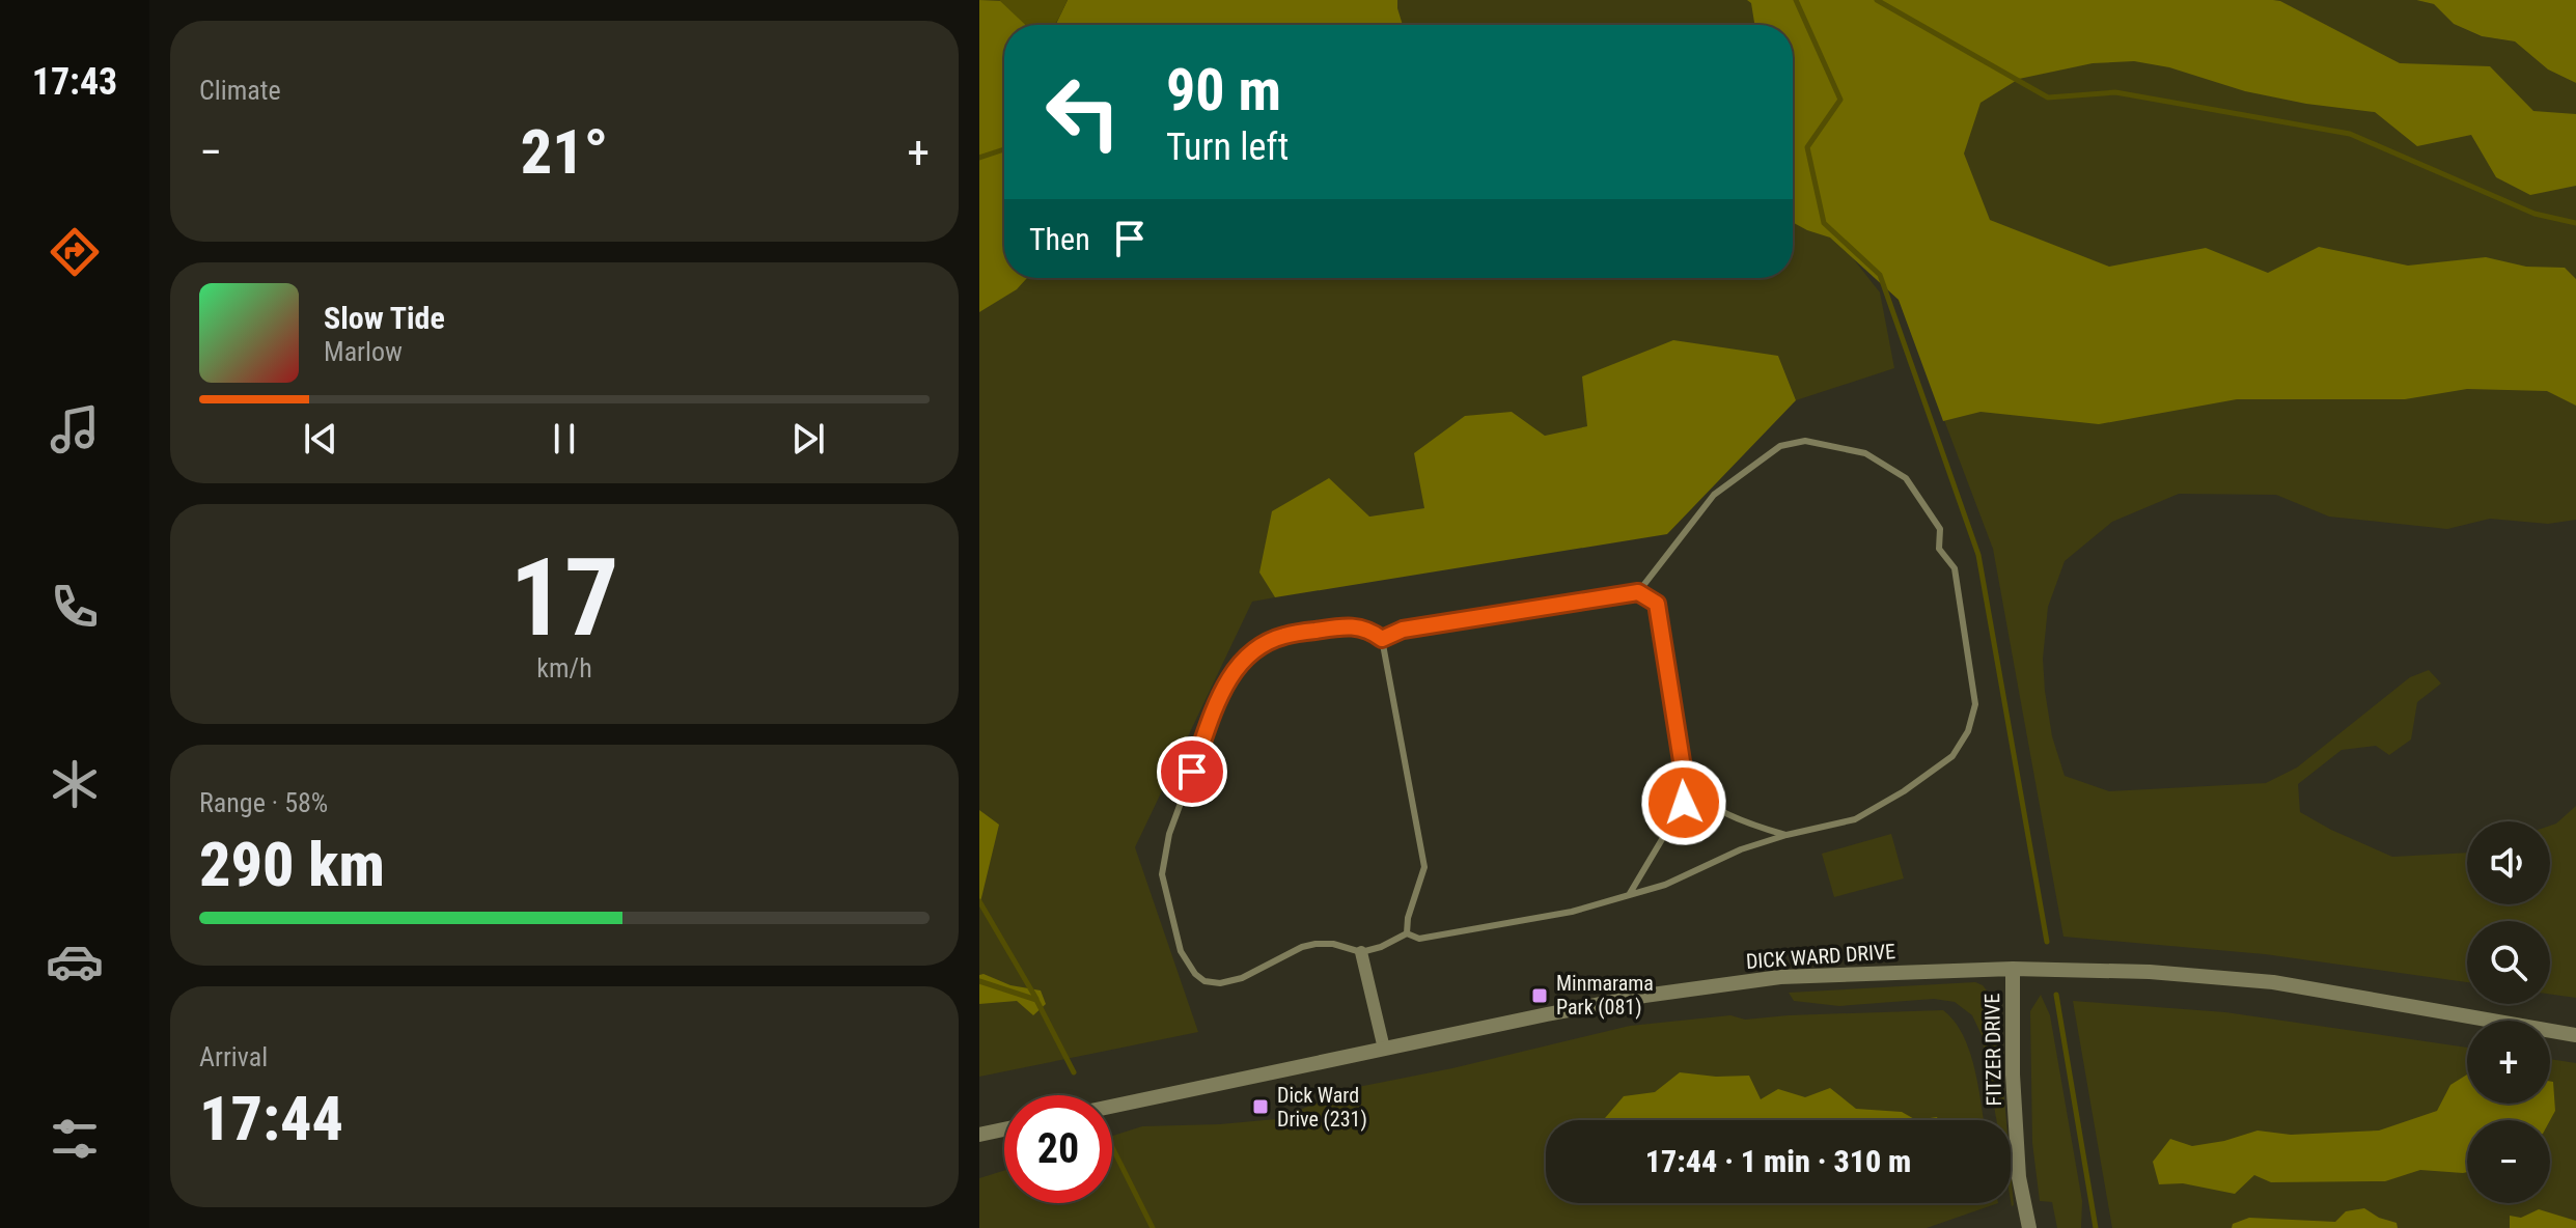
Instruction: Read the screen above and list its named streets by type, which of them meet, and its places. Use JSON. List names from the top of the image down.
{
  "streets": {
    "street": ["DICK WARD DRIVE", "FITZER DRIVE"]
  },
  "crossings": [
    ["DICK WARD DRIVE", "FITZER DRIVE"]
  ],
  "places": {
    "transit": ["Minmarama Park (081)", "Dick Ward Drive (231)"]
  },
  "page": {
    "tabs": "17:43",
    "tile": [
      "Climate",
      ["17", "km/h"],
      ["Range · 58%", "290 km"],
      ["Arrival", "17:44"]
    ],
    "turn": ["90 m", "Turn left"],
    "heat": ["−", "21°", "+"],
    "then": "Then",
    "song": ["Slow Tide", "Marlow"],
    "map_buttons": ["+", "−"],
    "limit": "20",
    "trip": "17:44 · 1 min · 310 m"
  }
}
